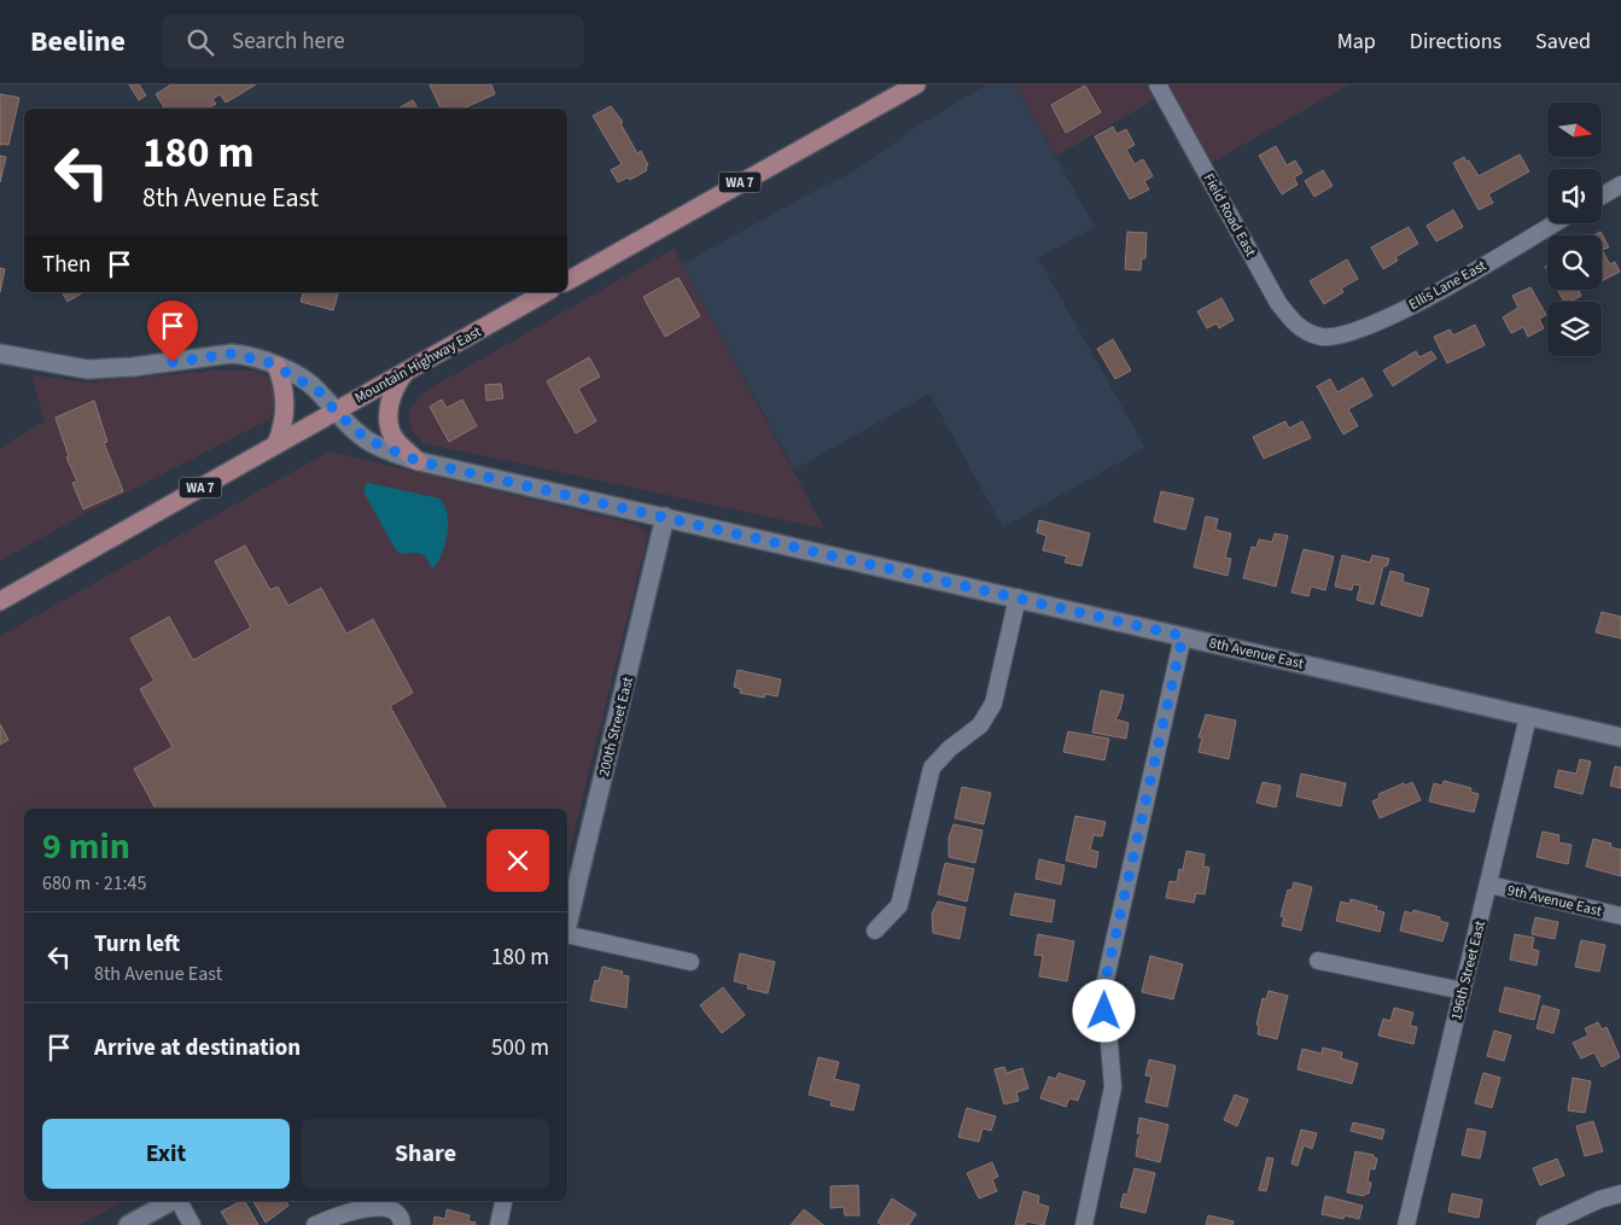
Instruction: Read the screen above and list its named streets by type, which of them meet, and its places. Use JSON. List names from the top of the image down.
{
  "streets": {
    "main road": ["WA 7", "Mountain Highway East"],
    "street": [
      "Field Road East",
      "Ellis Lane East",
      "8th Avenue East",
      "200th Street East",
      "9th Avenue East",
      "196th Street East"
    ]
  },
  "crossings": [
    ["Field Road East", "Ellis Lane East"],
    ["Mountain Highway East", "8th Avenue East"],
    ["8th Avenue East", "200th Street East"],
    ["8th Avenue East", "196th Street East"],
    ["9th Avenue East", "196th Street East"]
  ],
  "north": "right",
  "page": {
    "header": "Beeline",
    "search": "Search here",
    "nav": ["Map", "Directions", "Saved"],
    "turn": ["180 m", "8th Avenue East"],
    "then": "Then",
    "heading": ["9 min", "680 m · 21:45"],
    "list": [
      {
        "name": "Turn left",
        "note": "8th Avenue East",
        "value": "180 m"
      },
      {
        "name": "Arrive at destination",
        "value": "500 m"
      }
    ],
    "buttons": ["Exit", "Share"]
  }
}
